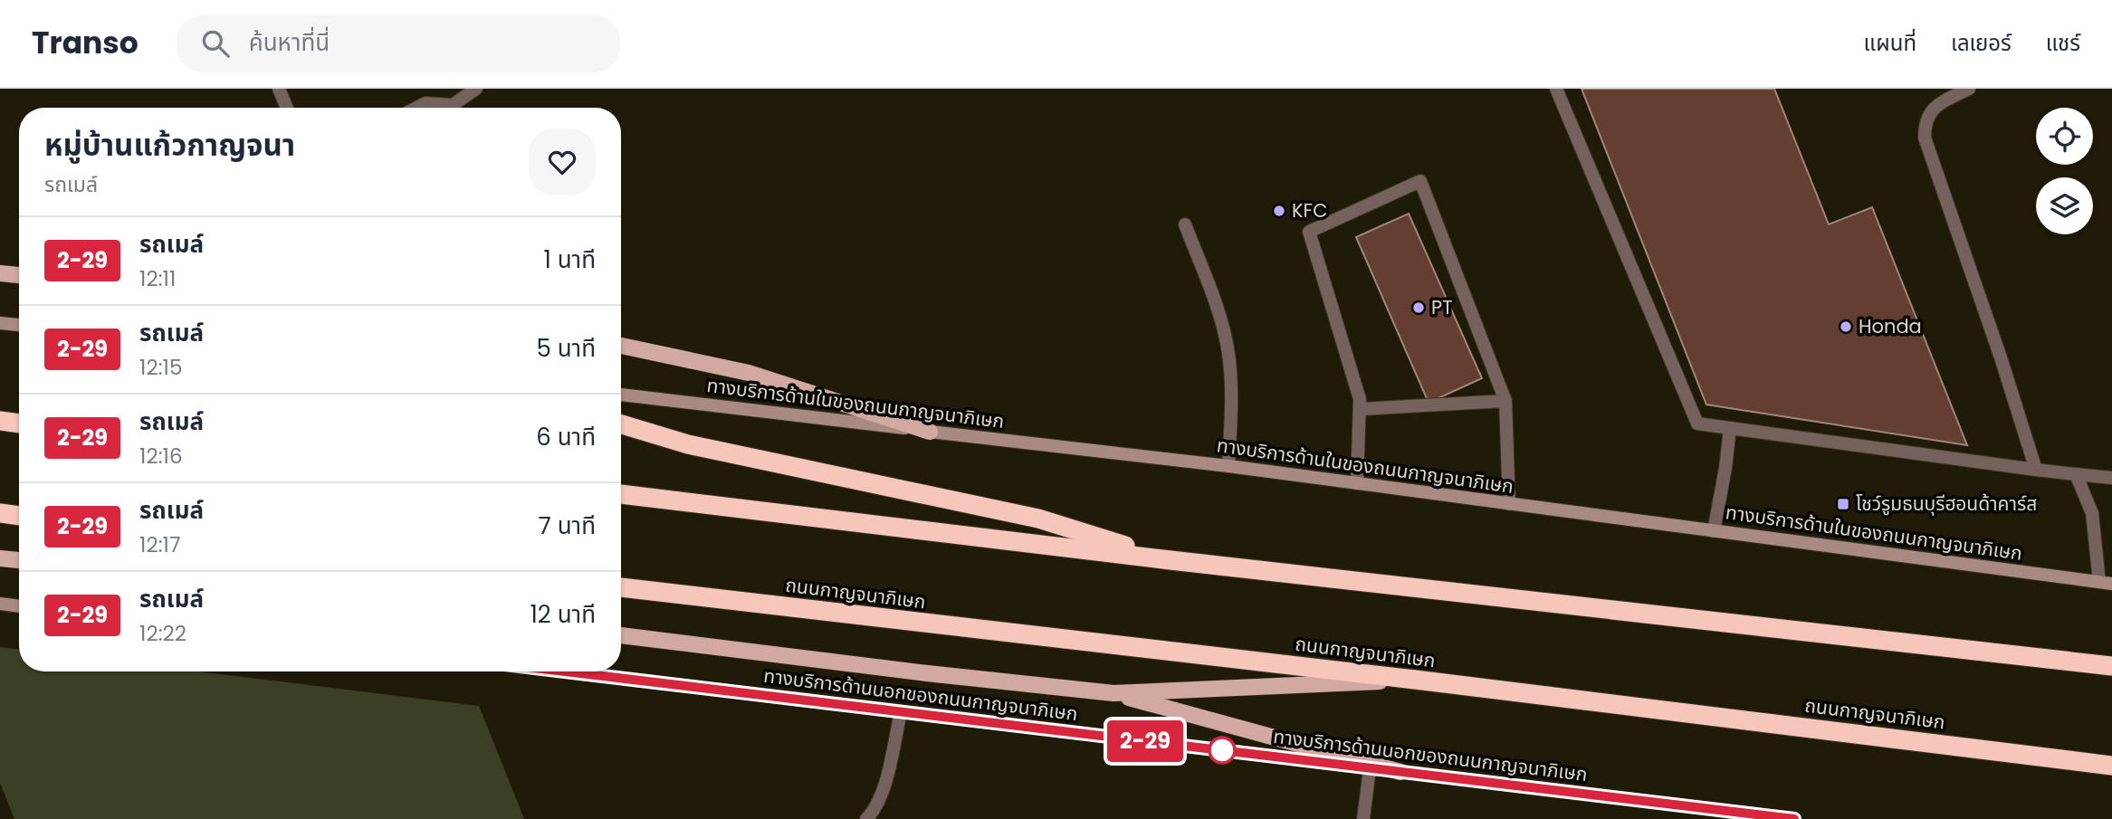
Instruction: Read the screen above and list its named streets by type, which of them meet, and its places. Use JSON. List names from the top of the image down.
{
  "streets": {
    "highway": ["ถนนกาญจนาภิเษก"],
    "main road": ["ทางบริการด้านในของถนนกาญจนาภิเษก", "ทางบริการด้านนอกของถนนกาญจนาภิเษก"]
  },
  "places": {
    "other": ["KFC", "PT", "Honda"],
    "transit": ["โชว์รูมธนบุรีฮอนด้าคาร์ส"]
  },
  "lines": ["bus line 2-29"],
  "page": {
    "header": "Transo",
    "search": "ค้นหาที่นี่",
    "nav": ["แผนที่", "เลเยอร์", "แชร์"],
    "on_map": "2-29",
    "heading": ["หมู่บ้านแก้วกาญจนา", "รถเมล์"],
    "list": [
      {
        "mark": "2-29",
        "name": "รถเมล์",
        "note": "12:11",
        "value": "1 นาที"
      },
      {
        "mark": "2-29",
        "name": "รถเมล์",
        "note": "12:15",
        "value": "5 นาที"
      },
      {
        "mark": "2-29",
        "name": "รถเมล์",
        "note": "12:16",
        "value": "6 นาที"
      },
      {
        "mark": "2-29",
        "name": "รถเมล์",
        "note": "12:17",
        "value": "7 นาที"
      },
      {
        "mark": "2-29",
        "name": "รถเมล์",
        "note": "12:22",
        "value": "12 นาที"
      }
    ]
  }
}
